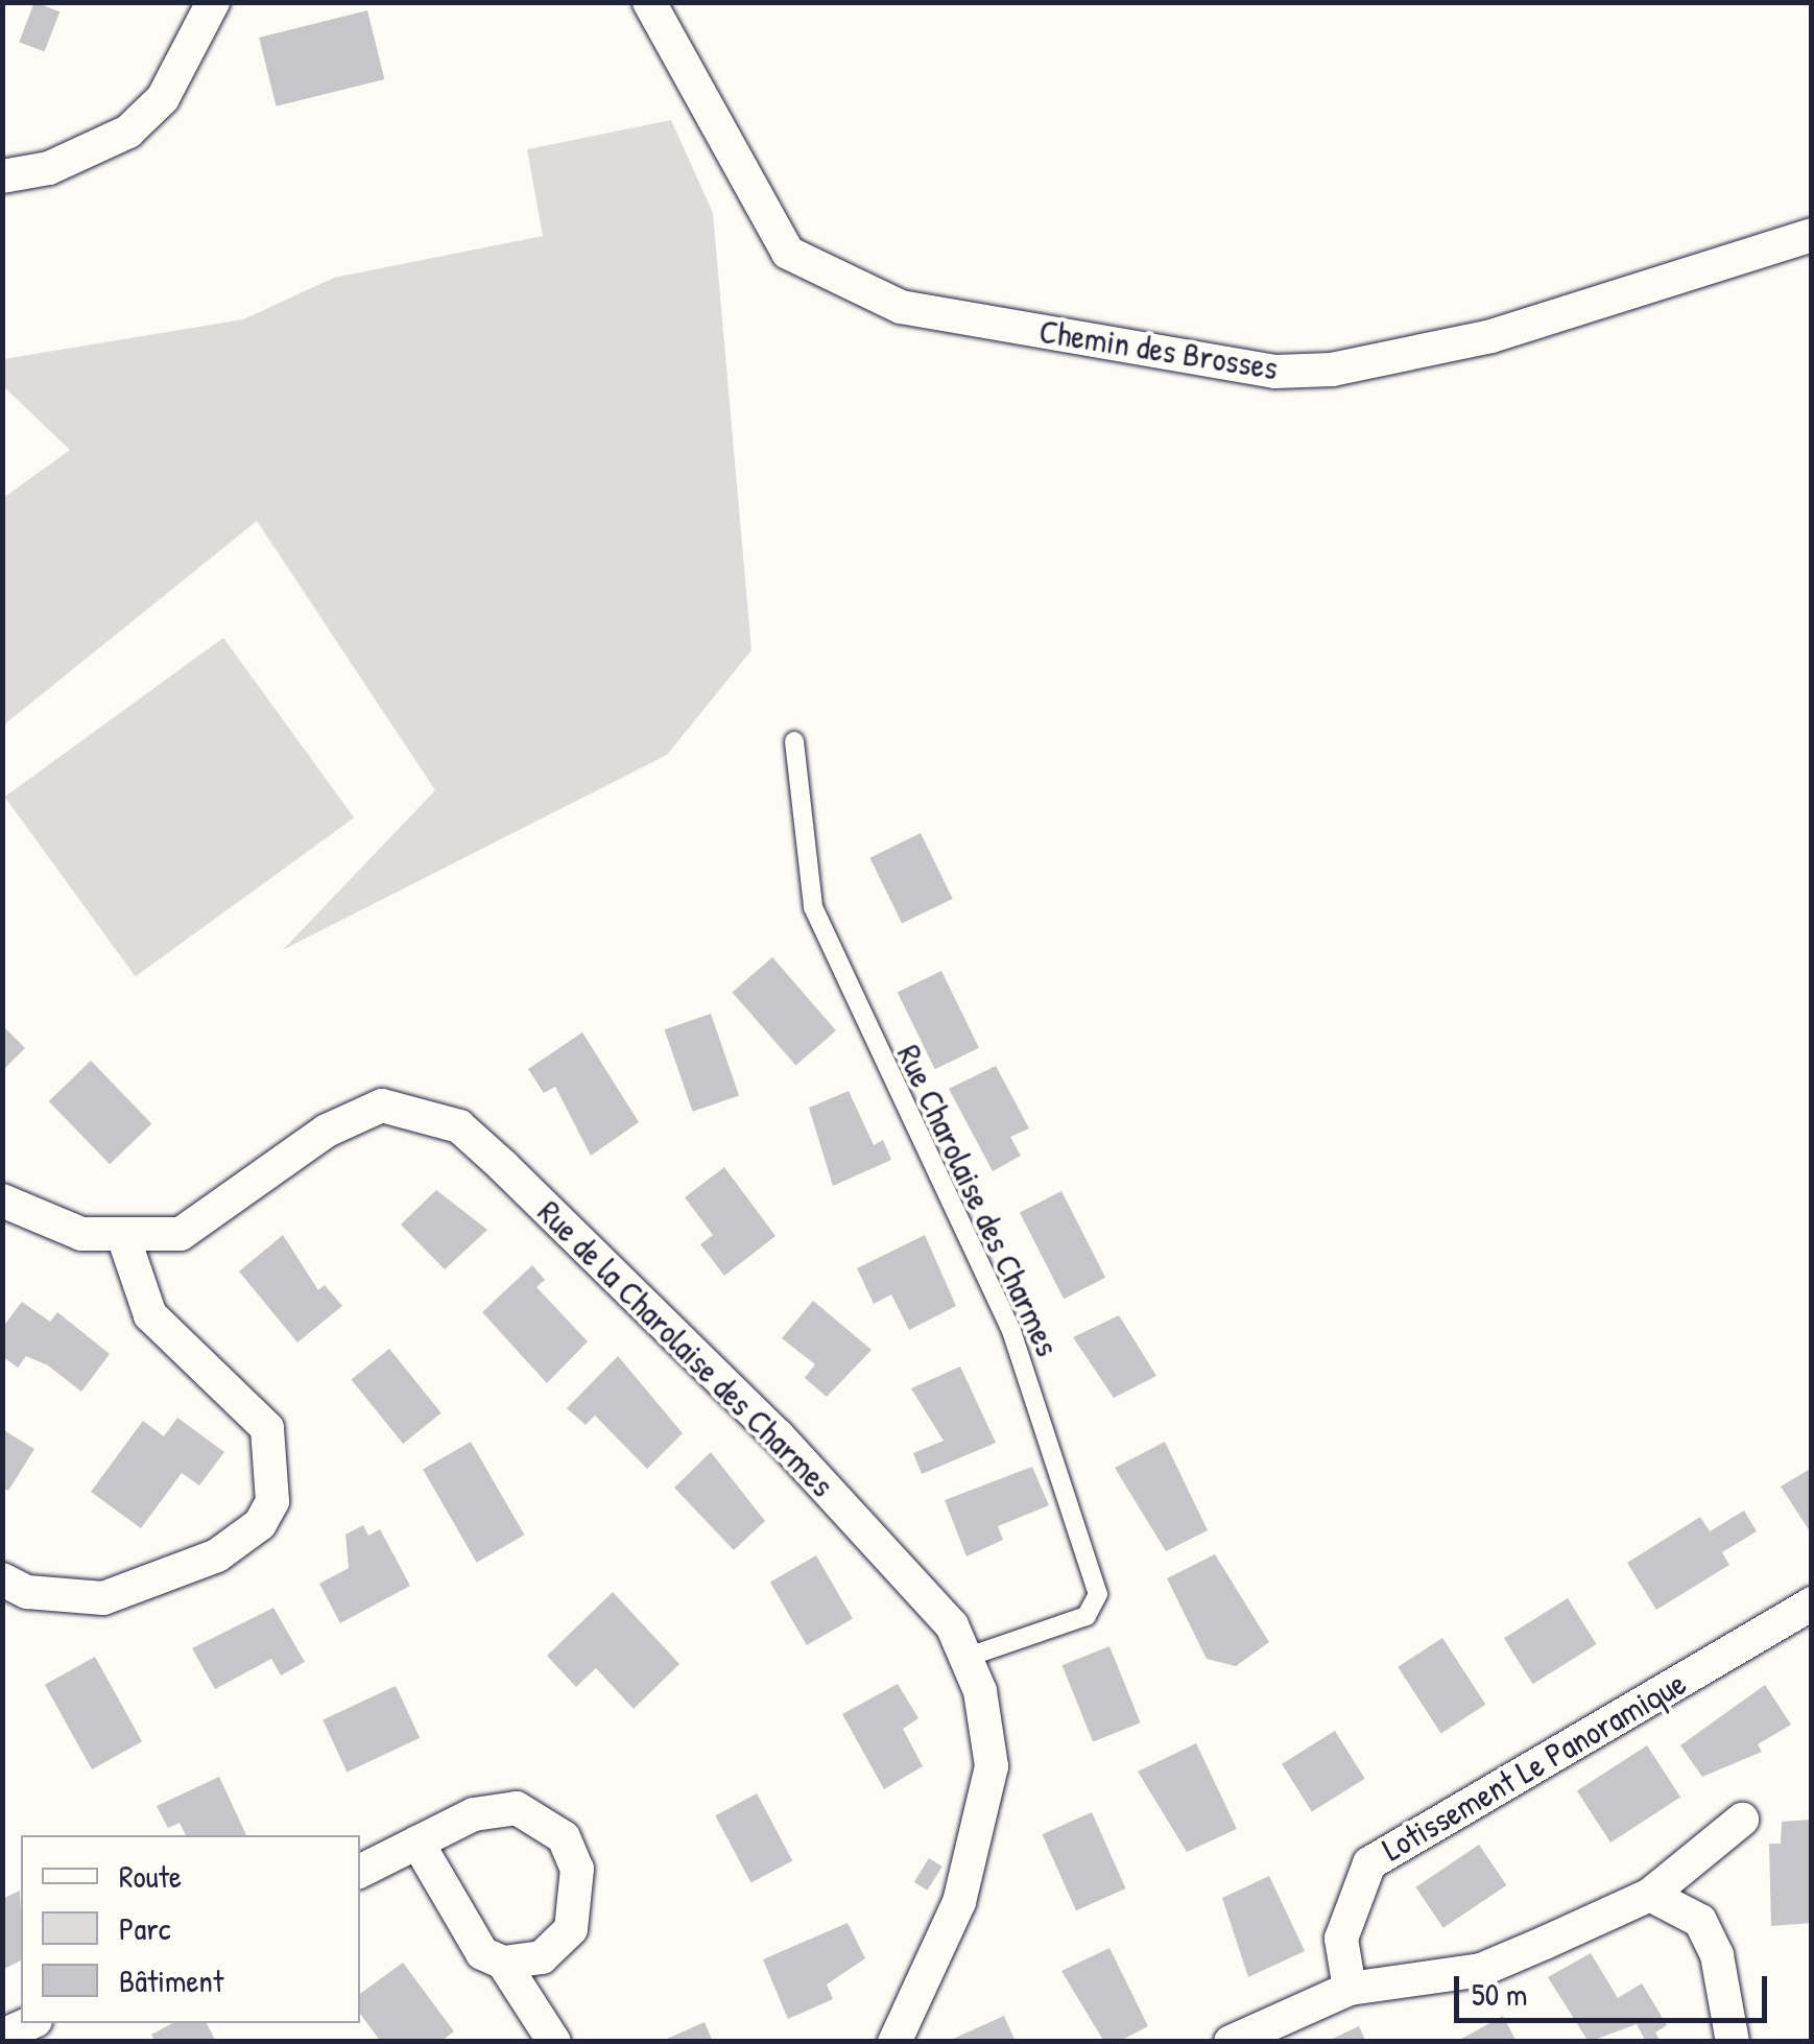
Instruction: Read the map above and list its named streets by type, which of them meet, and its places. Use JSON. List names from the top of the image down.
{
  "streets": {
    "street": ["Chemin des Brosses", "Rue de la Charolaise des Charmes", "Lotissement Le Panoramique"],
    "lane": ["Rue Charolaise des Charmes"]
  },
  "crossings": [
    ["Rue Charolaise des Charmes", "Rue de la Charolaise des Charmes"]
  ],
  "legend": ["Route", "Parc", "Bâtiment"],
  "scale_bar": "50 m"
}
